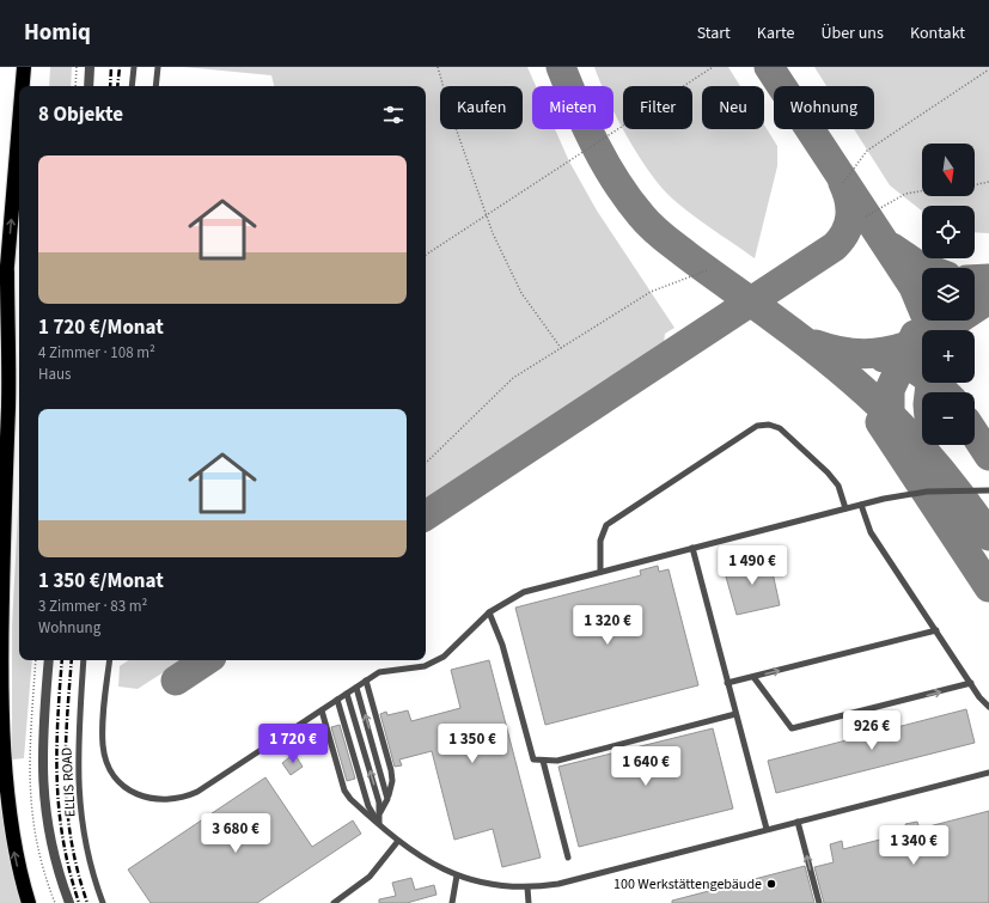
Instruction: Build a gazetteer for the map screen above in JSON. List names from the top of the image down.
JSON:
{
  "streets": {
    "lane": ["ELLIS ROAD"]
  },
  "places": ["100 Werkstättengebäude"],
  "north": "bottom",
  "page": {
    "header": "Homiq",
    "nav": [
      "Start",
      "Karte",
      "Über uns",
      "Kontakt"
    ],
    "chip": [
      "Kaufen",
      "Mieten",
      "Filter",
      "Neu",
      "Wohnung"
    ],
    "heading": "8 Objekte",
    "map_buttons": ["+", "−"],
    "list": [
      {
        "name": "1 720 €/Monat",
        "note": "4 Zimmer · 108 m² · Haus"
      },
      {
        "name": "1 350 €/Monat",
        "note": "3 Zimmer · 83 m² · Wohnung"
      }
    ],
    "price": [
      "1 490 €",
      "1 320 €",
      "926 €",
      "1 720 €",
      "1 350 €",
      "1 640 €",
      "3 680 €",
      "1 340 €"
    ]
  }
}
